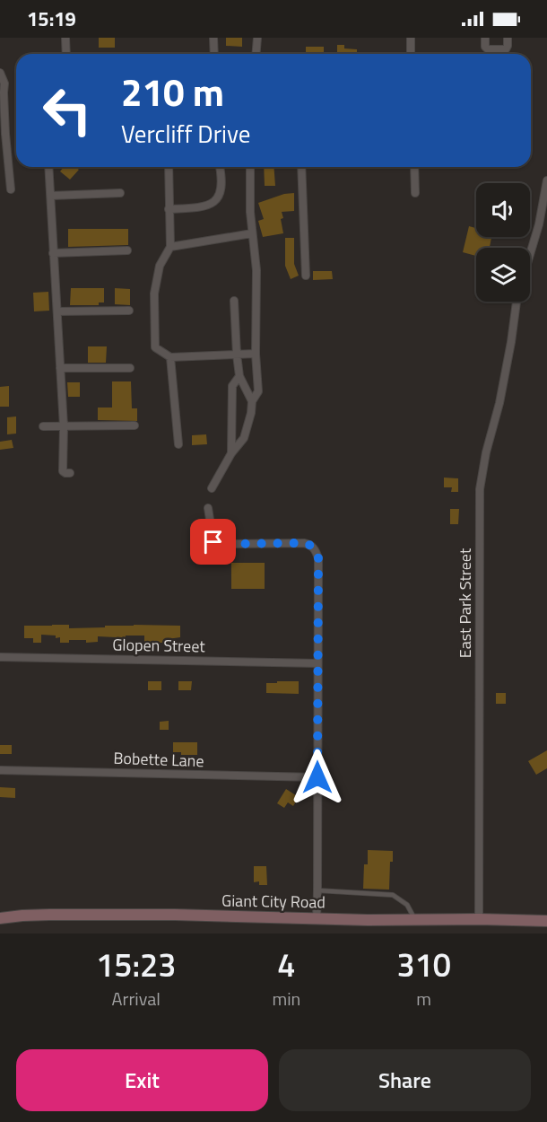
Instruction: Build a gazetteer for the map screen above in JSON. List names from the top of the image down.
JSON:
{
  "streets": {
    "street": [
      "East Park Street",
      "Glopen Street",
      "Bobette Lane",
      "Giant City Road"
    ]
  },
  "crossings": [
    ["East Park Street", "Giant City Road"]
  ],
  "page": {
    "status": "15:19",
    "turn": ["210 m", "Vercliff Drive"],
    "eta": [
      "15:23",
      "Arrival",
      "4",
      "min",
      "310",
      "m"
    ],
    "buttons": ["Exit", "Share"]
  }
}
